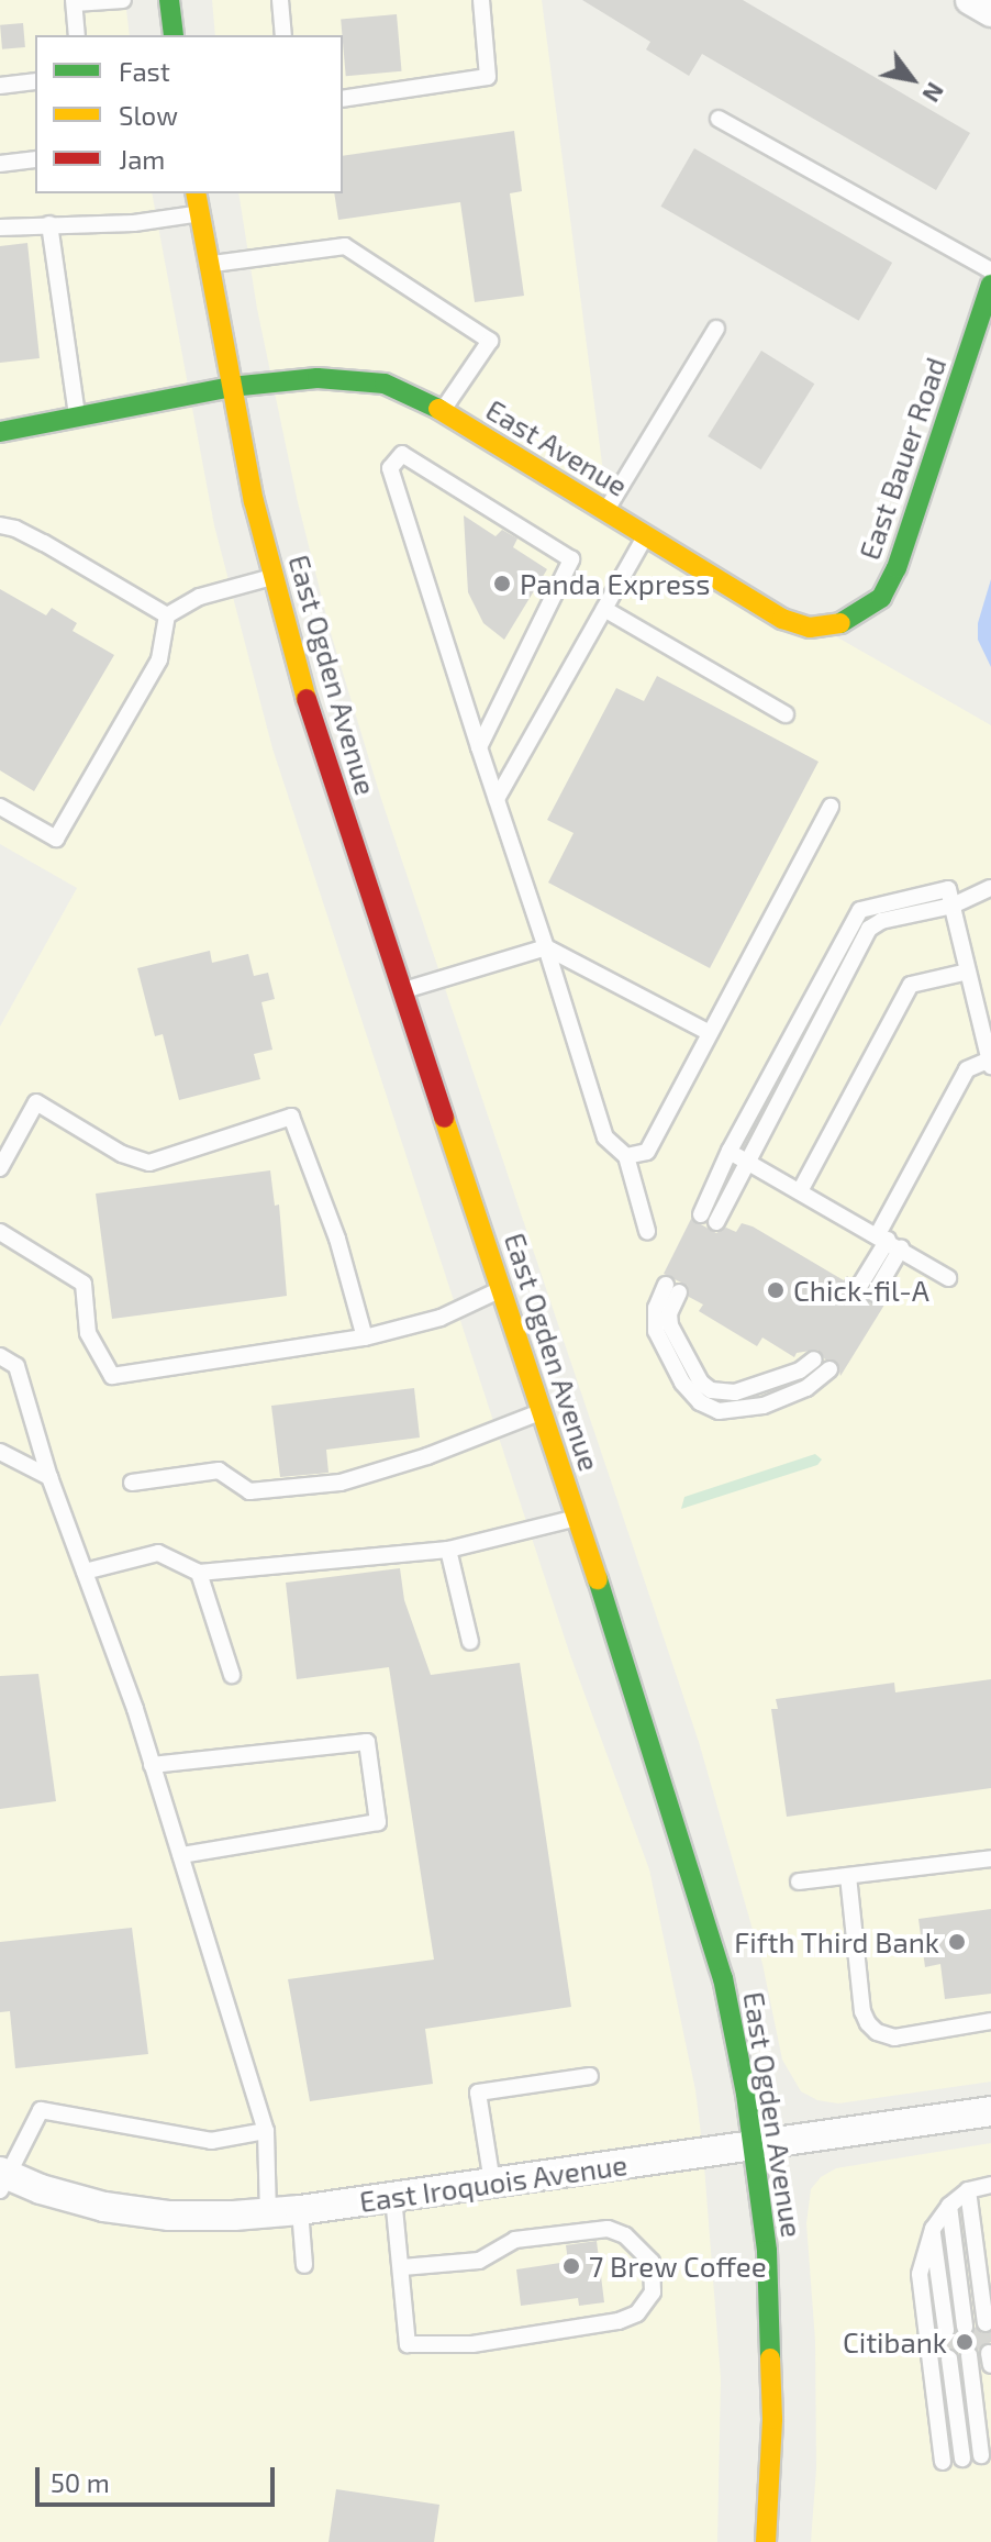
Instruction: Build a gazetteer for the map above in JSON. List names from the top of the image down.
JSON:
{
  "streets": {
    "main road": ["East Avenue", "East Bauer Road", "East Ogden Avenue"],
    "street": ["East Iroquois Avenue"]
  },
  "crossings": [
    ["East Avenue", "East Bauer Road"],
    ["East Avenue", "East Ogden Avenue"],
    ["East Ogden Avenue", "East Iroquois Avenue"]
  ],
  "places": [
    "Panda Express",
    "Chick-fil-A",
    "Fifth Third Bank",
    "7 Brew Coffee",
    "Citibank"
  ],
  "legend": ["Fast", "Slow", "Jam"],
  "scale_bar": "50 m",
  "north": "bottom right"
}
